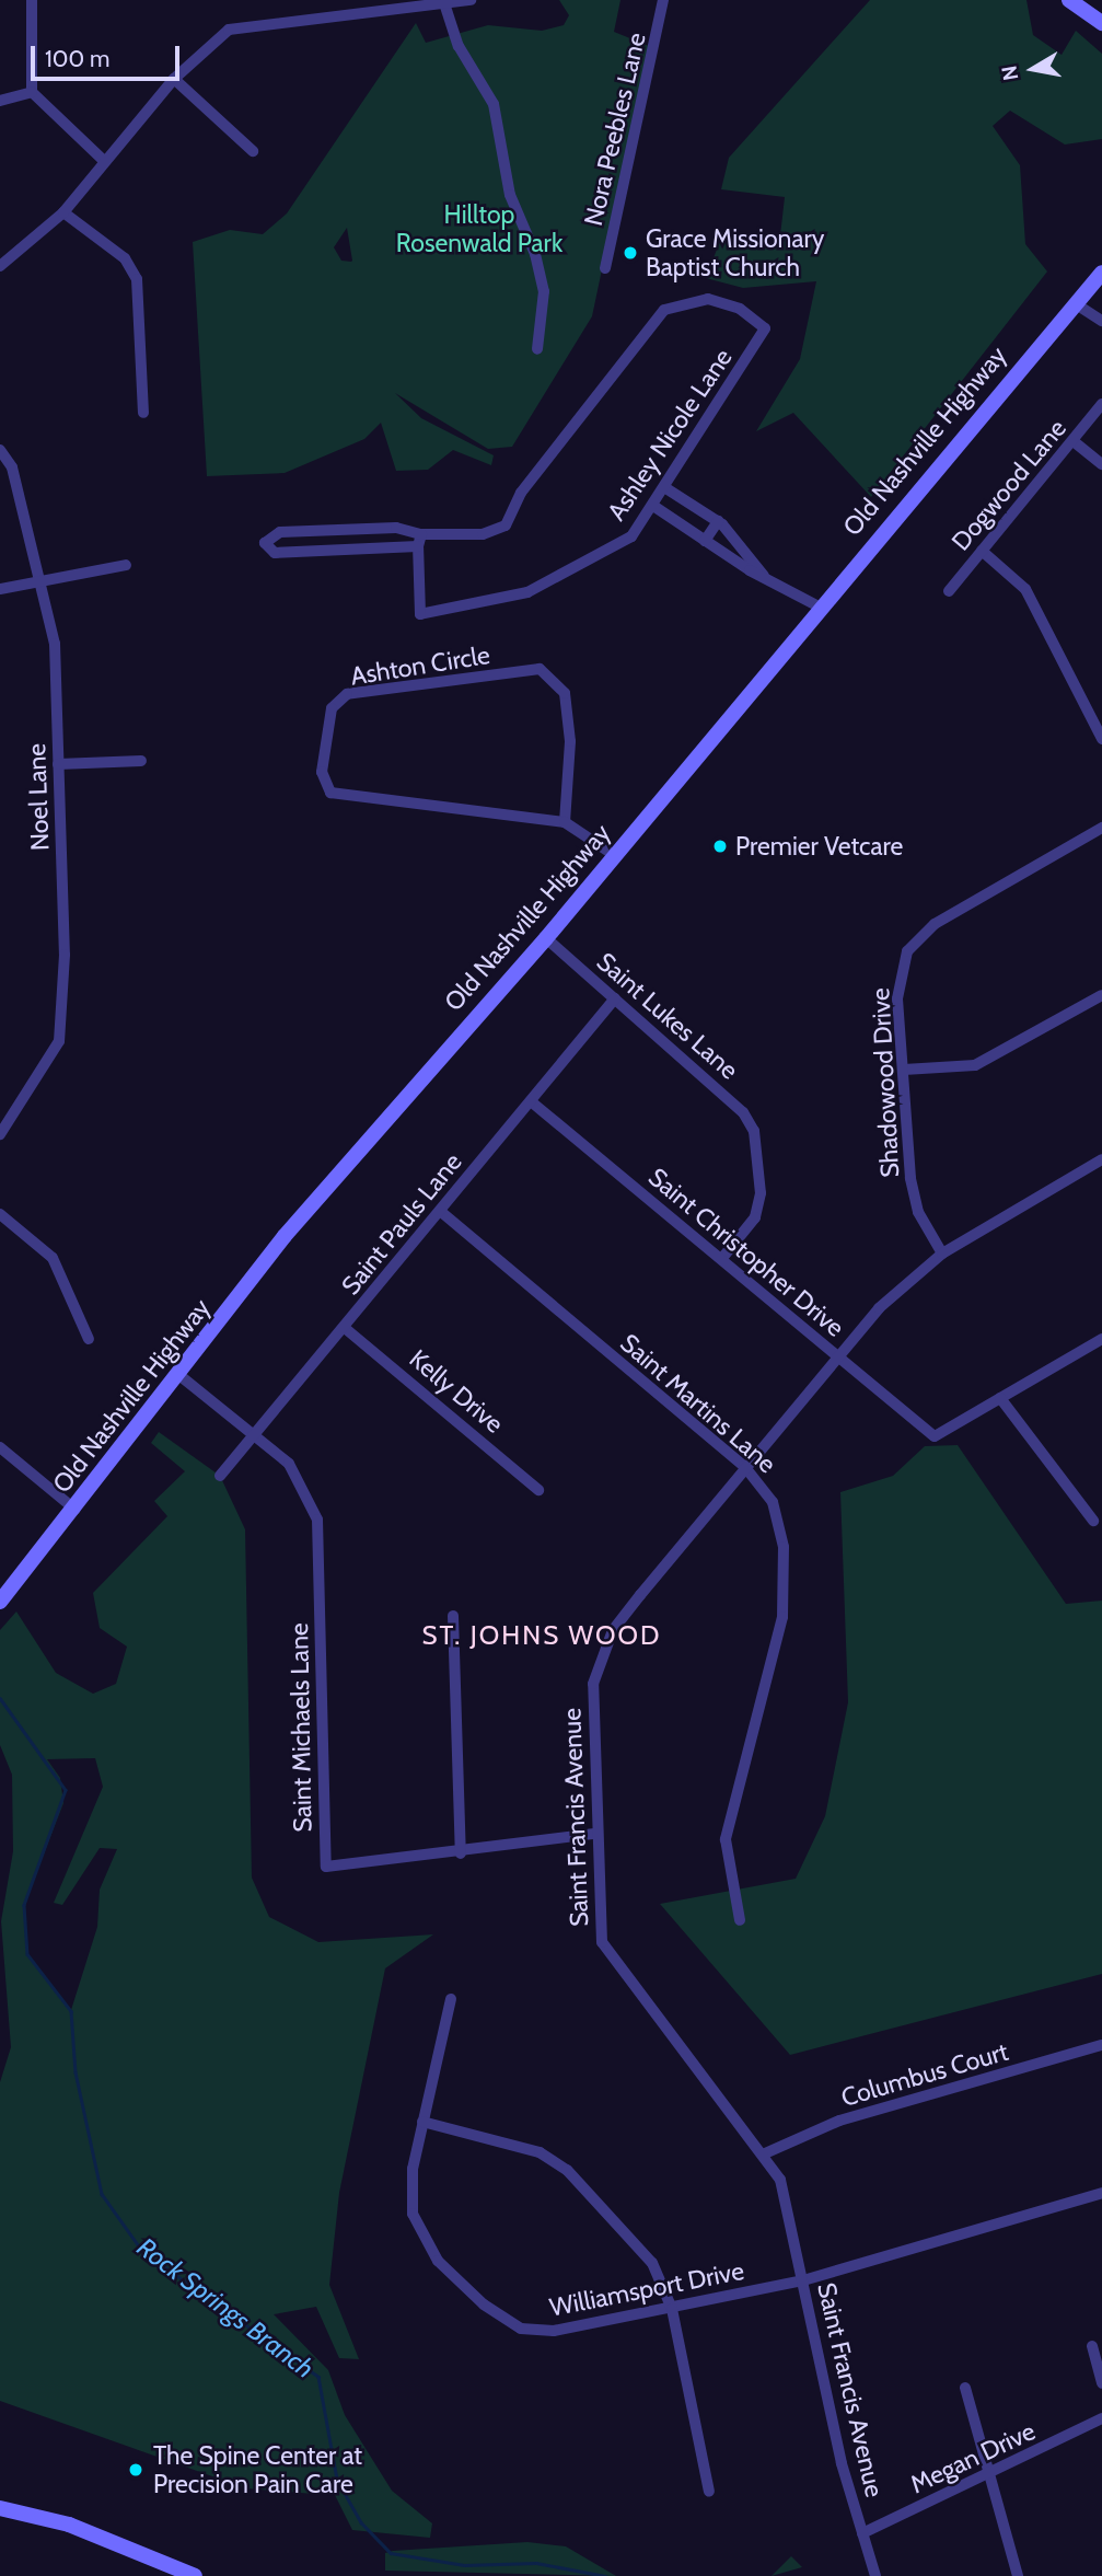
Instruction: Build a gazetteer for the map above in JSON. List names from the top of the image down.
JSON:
{
  "streets": {
    "main road": ["Old Nashville Highway"],
    "street": [
      "Nora Peebles Lane",
      "Ashley Nicole Lane",
      "Dogwood Lane",
      "Ashton Circle",
      "Noel Lane",
      "Saint Lukes Lane",
      "Shadowood Drive",
      "Saint Pauls Lane",
      "Saint Christopher Drive",
      "Kelly Drive",
      "Saint Martins Lane",
      "Saint Michaels Lane",
      "Saint Francis Avenue",
      "Columbus Court",
      "Williamsport Drive",
      "Megan Drive"
    ]
  },
  "crossings": [
    ["Old Nashville Highway", "Ashton Circle"],
    ["Old Nashville Highway", "Saint Lukes Lane"],
    ["Old Nashville Highway", "Saint Michaels Lane"],
    ["Saint Lukes Lane", "Saint Pauls Lane"],
    ["Saint Lukes Lane", "Saint Christopher Drive"],
    ["Shadowood Drive", "Saint Francis Avenue"],
    ["Saint Pauls Lane", "Saint Christopher Drive"],
    ["Saint Pauls Lane", "Kelly Drive"],
    ["Saint Pauls Lane", "Saint Martins Lane"],
    ["Saint Pauls Lane", "Saint Michaels Lane"],
    ["Saint Christopher Drive", "Saint Francis Avenue"],
    ["Saint Martins Lane", "Saint Francis Avenue"],
    ["Saint Michaels Lane", "Saint Francis Avenue"],
    ["Saint Francis Avenue", "Columbus Court"],
    ["Saint Francis Avenue", "Williamsport Drive"],
    ["Saint Francis Avenue", "Megan Drive"]
  ],
  "districts": ["ST. JOHNS WOOD"],
  "water": ["Rock Springs Branch"],
  "parks": ["Hilltop Rosenwald Park"],
  "places": ["Grace Missionary Baptist Church", "Premier Vetcare", "The Spine Center at Precision Pain Care"],
  "scale_bar": "100 m",
  "north": "left"
}
